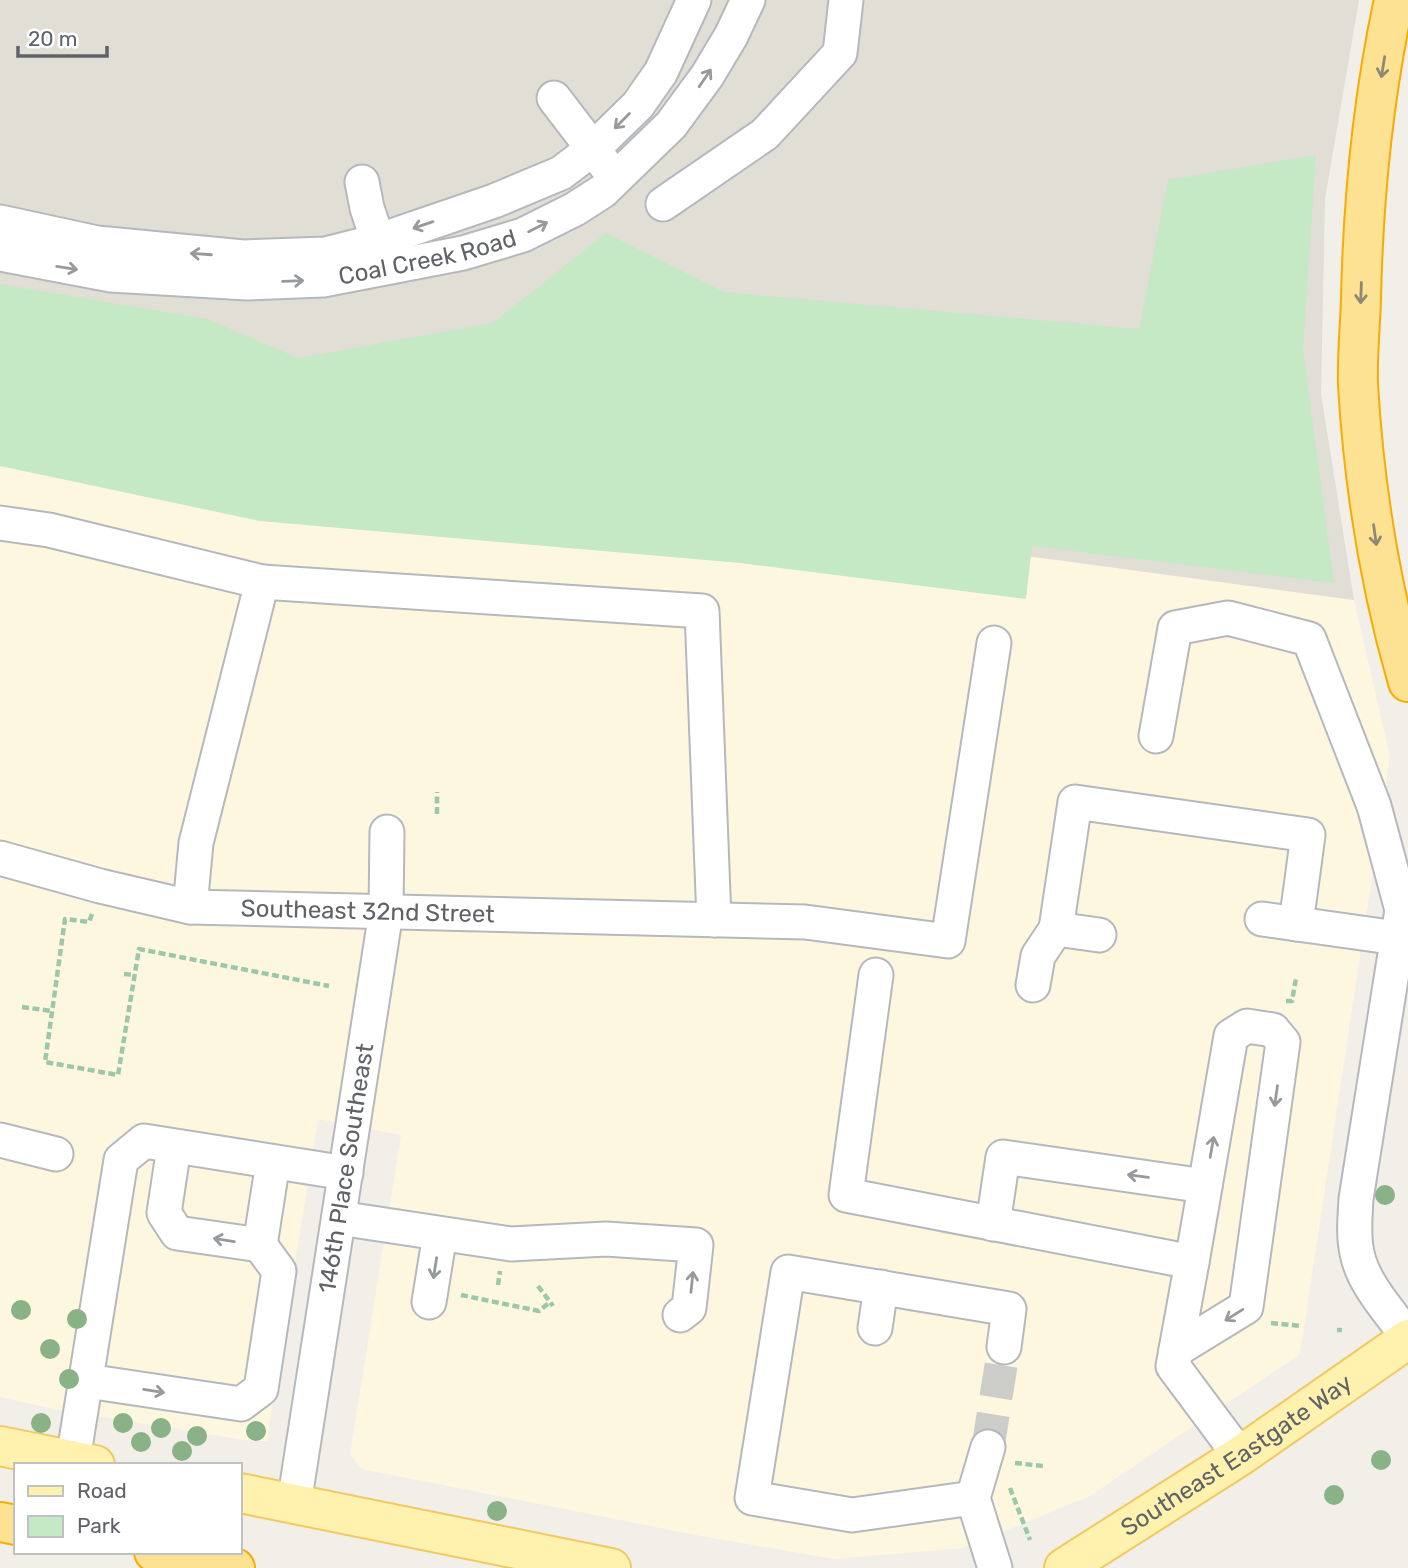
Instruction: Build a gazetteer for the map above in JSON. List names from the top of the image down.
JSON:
{
  "streets": {
    "main road": ["Southeast Eastgate Way"],
    "street": ["Coal Creek Road", "Southeast 32nd Street", "146th Place Southeast"]
  },
  "crossings": [
    ["Southeast 32nd Street", "146th Place Southeast"]
  ],
  "legend": ["Road", "Park"],
  "scale_bar": "20 m"
}
